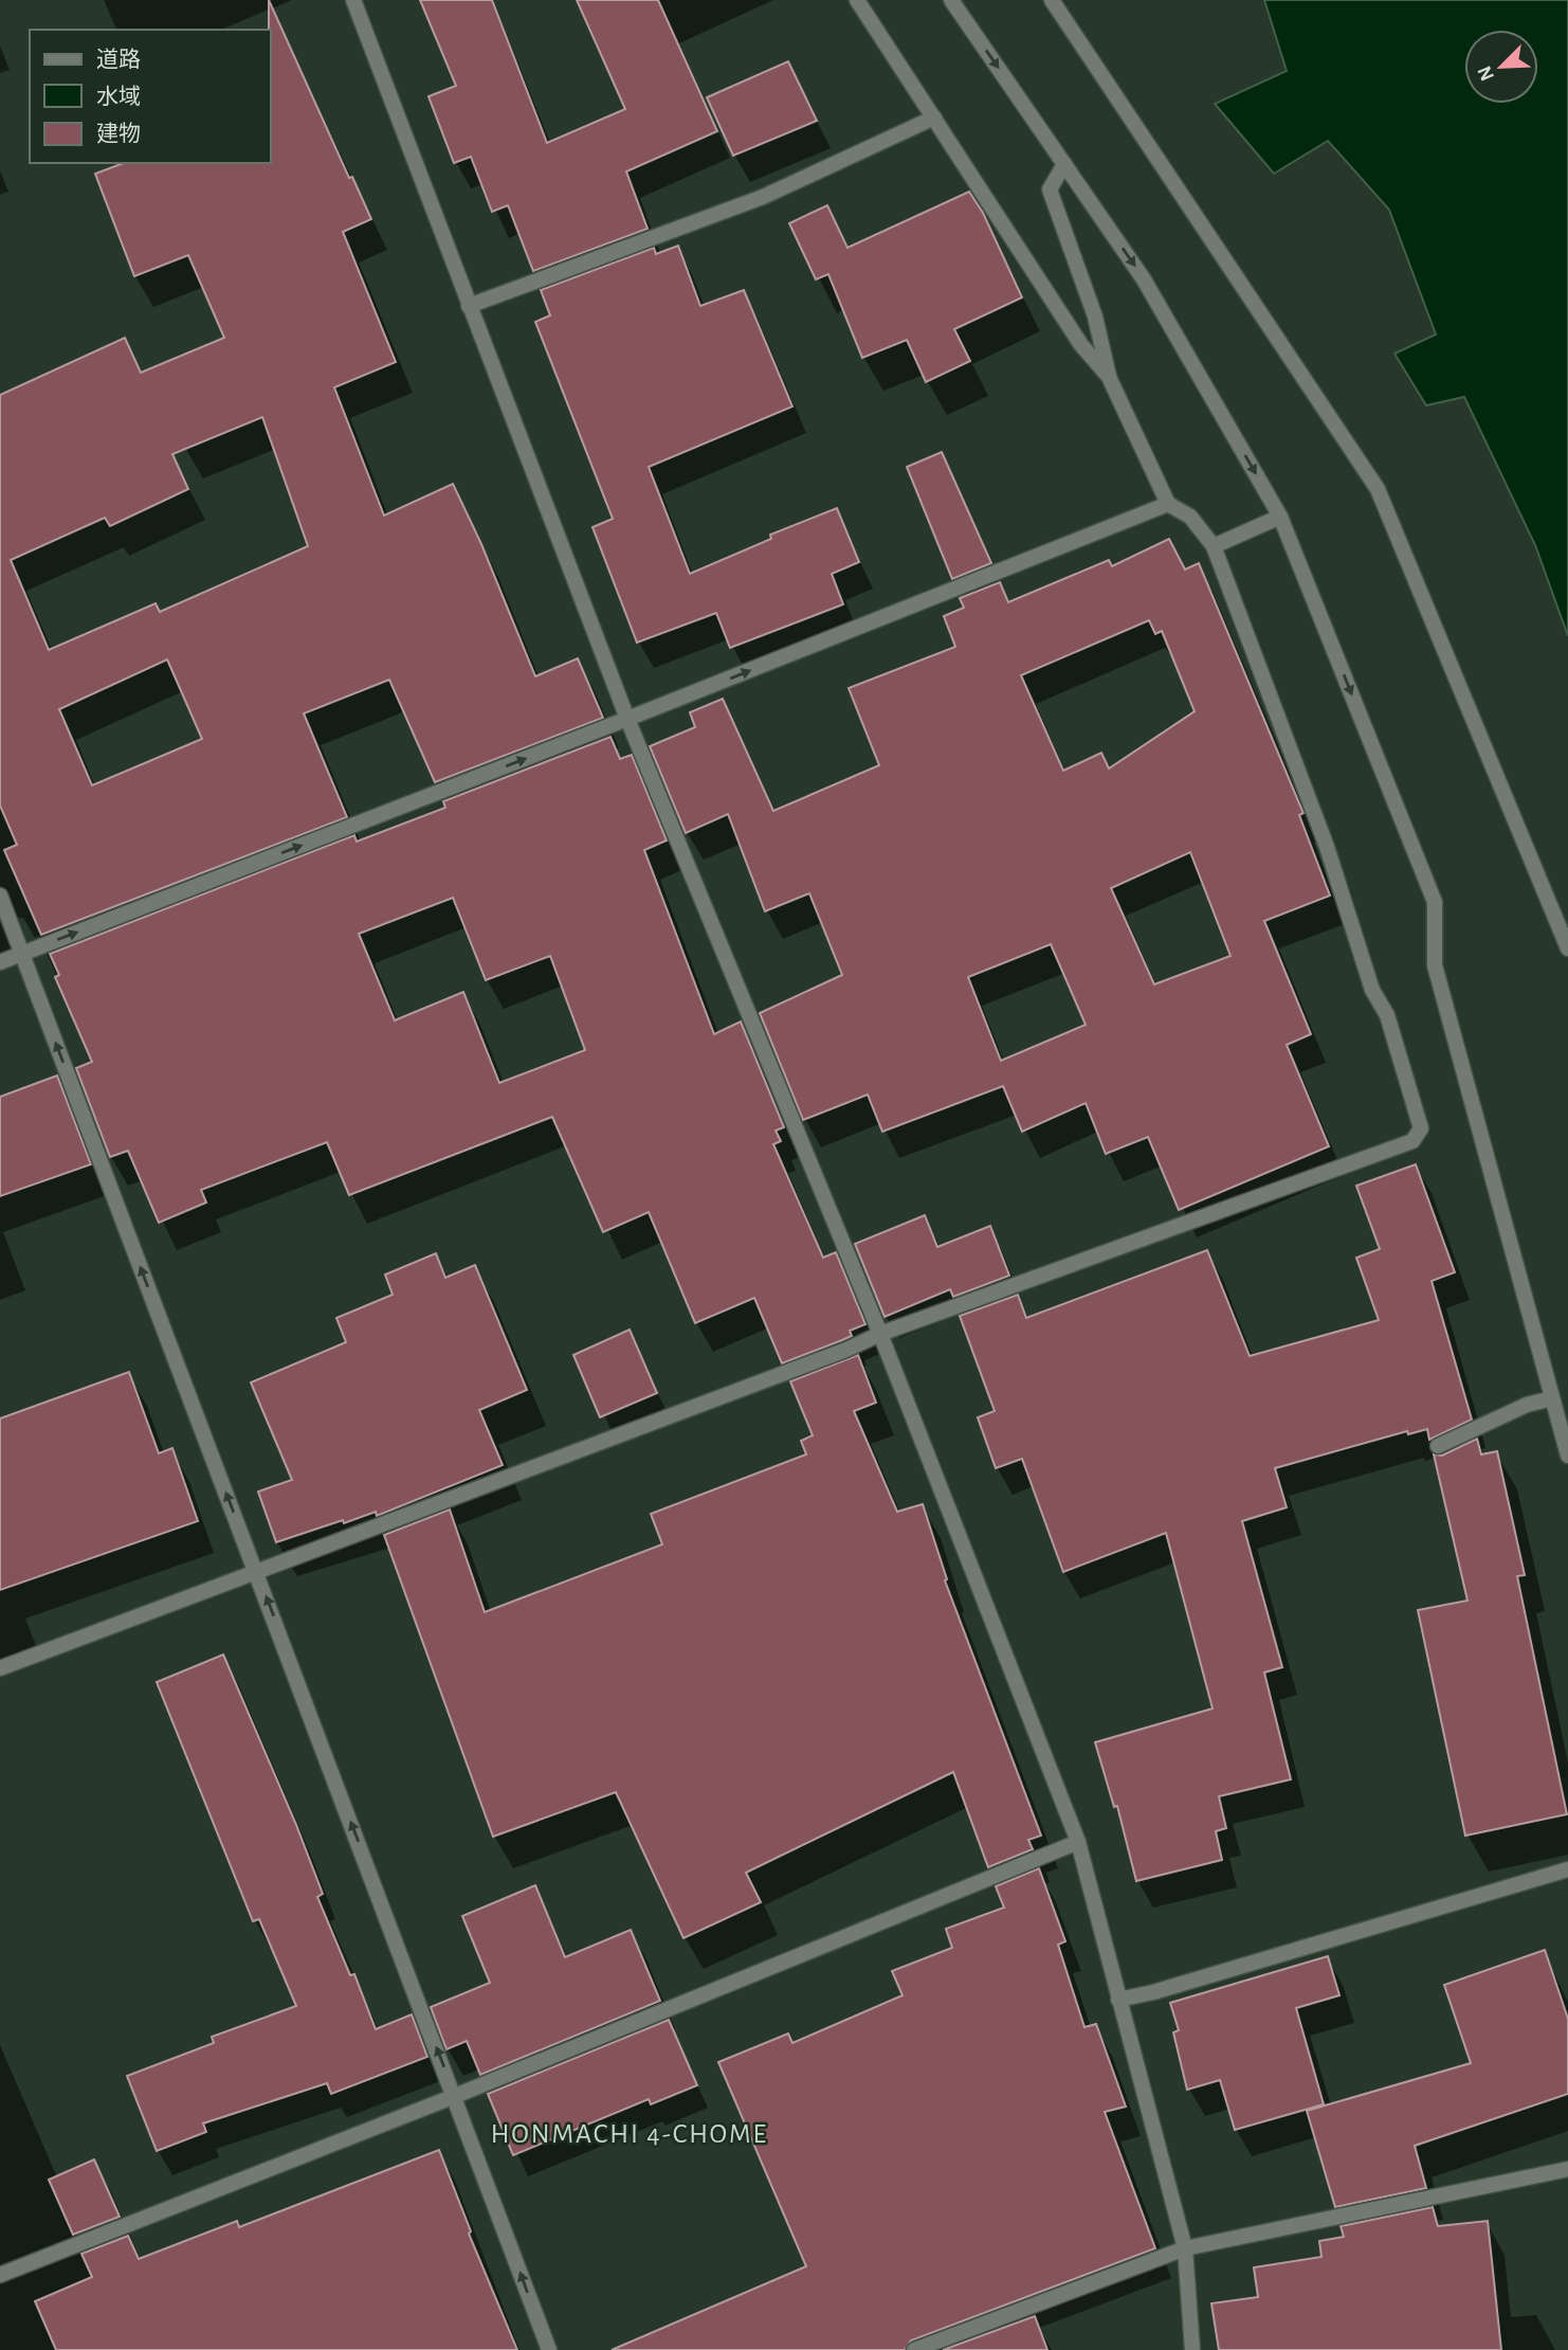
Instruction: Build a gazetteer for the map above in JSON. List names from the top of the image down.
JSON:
{
  "districts": ["HONMACHI 4-CHOME"],
  "legend": ["道路", "水域", "建物"],
  "north": "bottom left"
}
